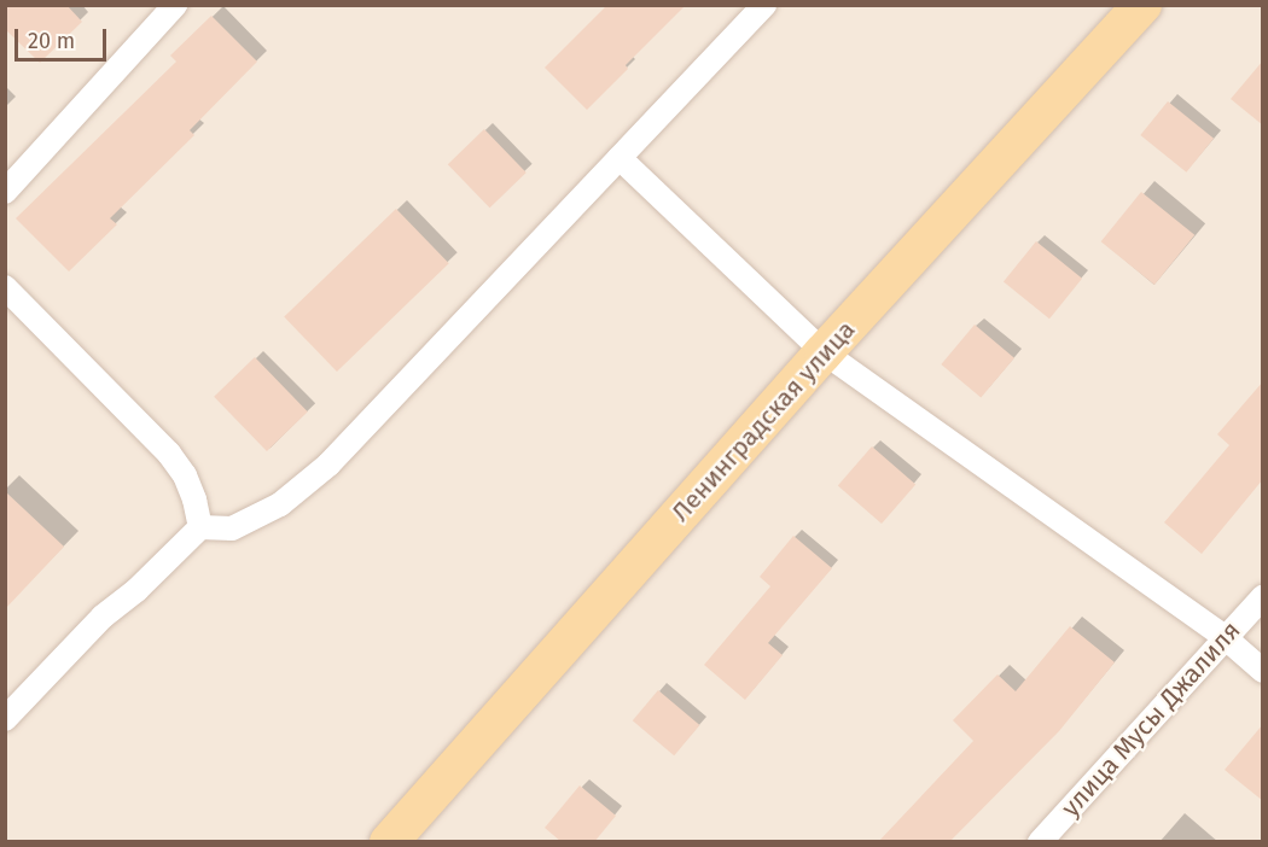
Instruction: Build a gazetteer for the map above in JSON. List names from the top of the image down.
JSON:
{
  "streets": {
    "main road": ["Ленинградская улица"],
    "street": ["улица Мусы Джалиля"]
  },
  "scale_bar": "20 m"
}
